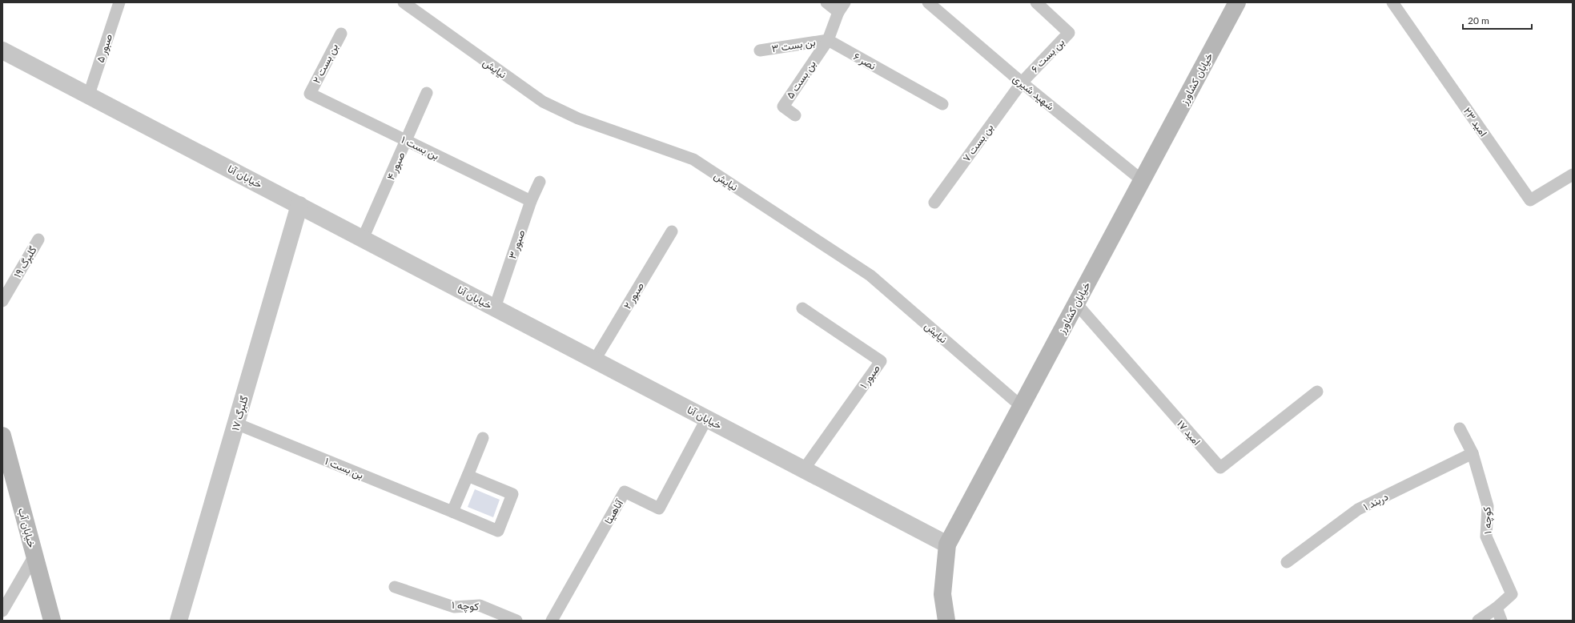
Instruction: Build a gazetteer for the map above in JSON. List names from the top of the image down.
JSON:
{
  "streets": {
    "main road": ["خیابان کشاورز", "خیابان آب"],
    "street": ["خیابان آنا", "گلبرگ ۱۷"],
    "lane": [
      "بن بست ۳",
      "صبور ۵",
      "بن بست ۶",
      "نصر ۶",
      "بن بست ۲",
      "نیایش",
      "بن بست ۵",
      "شهید شیری",
      "امید ۲۳",
      "بن بست ۷",
      "بن بست ۱",
      "صبور ۴",
      "صبور ۳",
      "گلبرگ ۱۹",
      "صبور ۲",
      "صبور ۱",
      "امید ۱۷",
      "دربند ۱",
      "آناهیتا",
      "کوچه ۱"
    ]
  },
  "crossings": [
    ["بن بست ۳", "نصر ۶"],
    ["بن بست ۳", "بن بست ۵"],
    ["صبور ۵", "خیابان آنا"],
    ["بن بست ۶", "شهید شیری"],
    ["بن بست ۶", "بن بست ۷"],
    ["نصر ۶", "بن بست ۵"],
    ["بن بست ۲", "بن بست ۱"],
    ["نیایش", "خیابان کشاورز"],
    ["خیابان کشاورز", "شهید شیری"],
    ["خیابان کشاورز", "خیابان آنا"],
    ["خیابان کشاورز", "امید ۱۷"],
    ["شهید شیری", "بن بست ۷"],
    ["بن بست ۱", "صبور ۴"],
    ["بن بست ۱", "صبور ۳"],
    ["بن بست ۱", "گلبرگ ۱۷"],
    ["صبور ۴", "خیابان آنا"],
    ["خیابان آنا", "صبور ۳"],
    ["خیابان آنا", "صبور ۲"],
    ["خیابان آنا", "صبور ۱"],
    ["خیابان آنا", "گلبرگ ۱۷"],
    ["خیابان آنا", "آناهیتا"],
    ["دربند ۱", "کوچه ۱"]
  ],
  "scale_bar": "20 m"
}
